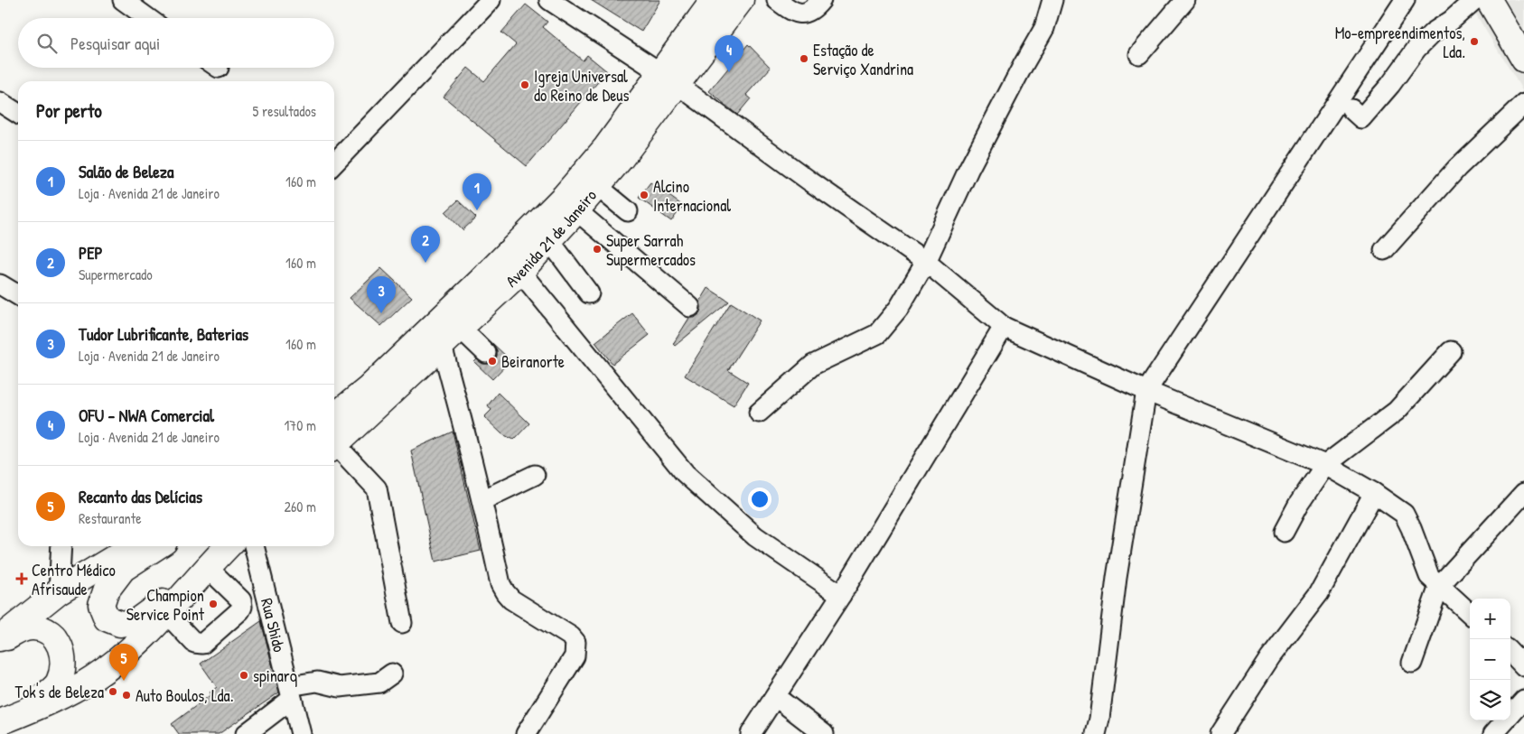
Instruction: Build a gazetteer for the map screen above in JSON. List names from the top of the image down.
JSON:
{
  "streets": {
    "main road": ["Avenida 21 de Janeiro"],
    "street": ["Rua Shido"]
  },
  "places": {
    "other": [
      "Mo-empreendimentos, Lda.",
      "Estação de Serviço Xandrina",
      "Igreja Universal do Reino de Deus",
      "Alcino Internacional",
      "Super Sarrah Supermercados",
      "Beiranorte",
      "Champion Service Point",
      "spinarq",
      "Tok's de Beleza",
      "Auto Boulos, Lda."
    ],
    "health": ["Centro Médico Afrisaude"]
  },
  "page": {
    "search": "Pesquisar aqui",
    "pins": [
      "4",
      "1",
      "2",
      "3",
      "5"
    ],
    "heading": ["Por perto", "5 resultados"],
    "list": [
      {
        "mark": "1",
        "name": "Salão de Beleza",
        "note": "Loja · Avenida 21 de Janeiro",
        "value": "160 m"
      },
      {
        "mark": "2",
        "name": "PEP",
        "note": "Supermercado",
        "value": "160 m"
      },
      {
        "mark": "3",
        "name": "Tudor Lubrificante, Baterias",
        "note": "Loja · Avenida 21 de Janeiro",
        "value": "160 m"
      },
      {
        "mark": "4",
        "name": "OFU - NWA Comercial",
        "note": "Loja · Avenida 21 de Janeiro",
        "value": "170 m"
      },
      {
        "mark": "5",
        "name": "Recanto das Delícias",
        "note": "Restaurante",
        "value": "260 m"
      }
    ],
    "map_buttons": ["+", "−"]
  }
}
